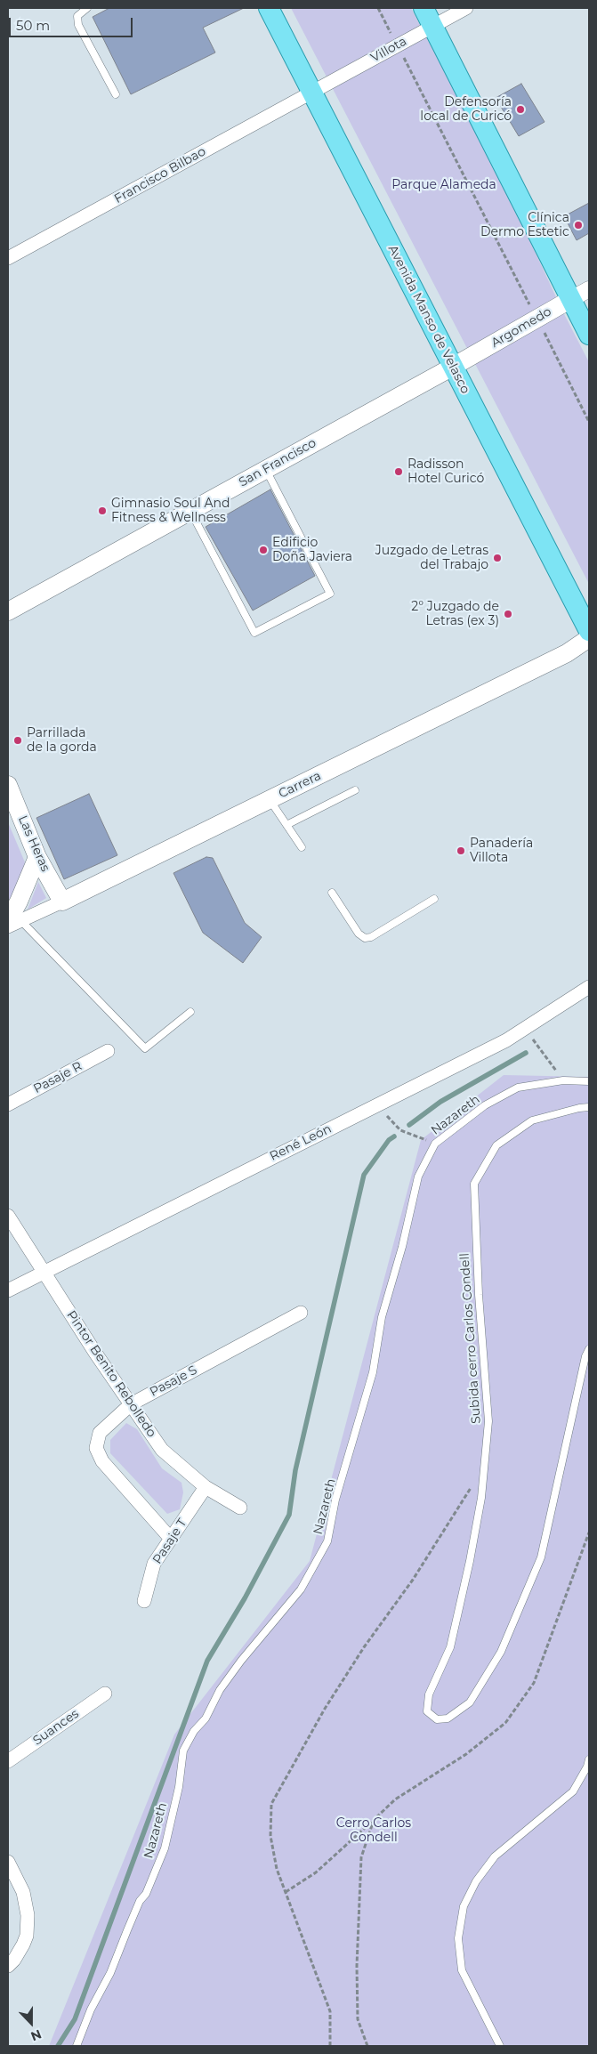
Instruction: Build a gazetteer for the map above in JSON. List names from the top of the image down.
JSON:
{
  "streets": {
    "main road": [
      "Avenida Manso de Velasco",
      "Argomedo",
      "San Francisco",
      "Carrera",
      "Las Heras"
    ],
    "street": [
      "Villota",
      "Francisco Bilbao",
      "Pasaje R",
      "René León",
      "Pintor Benito Rebolledo",
      "Pasaje S",
      "Pasaje T",
      "Suances"
    ],
    "lane": ["Nazareth", "Subida cerro Carlos Condell"]
  },
  "crossings": [
    ["Villota", "Francisco Bilbao"],
    ["Villota", "Avenida Manso de Velasco"],
    ["Francisco Bilbao", "Avenida Manso de Velasco"],
    ["Avenida Manso de Velasco", "Argomedo"],
    ["Avenida Manso de Velasco", "San Francisco"],
    ["Argomedo", "San Francisco"],
    ["Carrera", "Las Heras"],
    ["René León", "Pintor Benito Rebolledo"],
    ["Pintor Benito Rebolledo", "Pasaje S"],
    ["Pintor Benito Rebolledo", "Pasaje T"],
    ["Pasaje S", "Pasaje T"]
  ],
  "parks": ["Parque Alameda", "Cerro Carlos Condell"],
  "places": [
    "Defensoría local de Curicó",
    "Clínica Dermo Estetic",
    "Radisson Hotel Curicó",
    "Gimnasio Soul And Fitness & Wellness",
    "Edificio Doña Javiera",
    "Juzgado de Letras del Trabajo",
    "2° Juzgado de Letras (ex 3)",
    "Parrillada de la gorda",
    "Panadería Villota"
  ],
  "scale_bar": "50 m",
  "north": "bottom"
}
